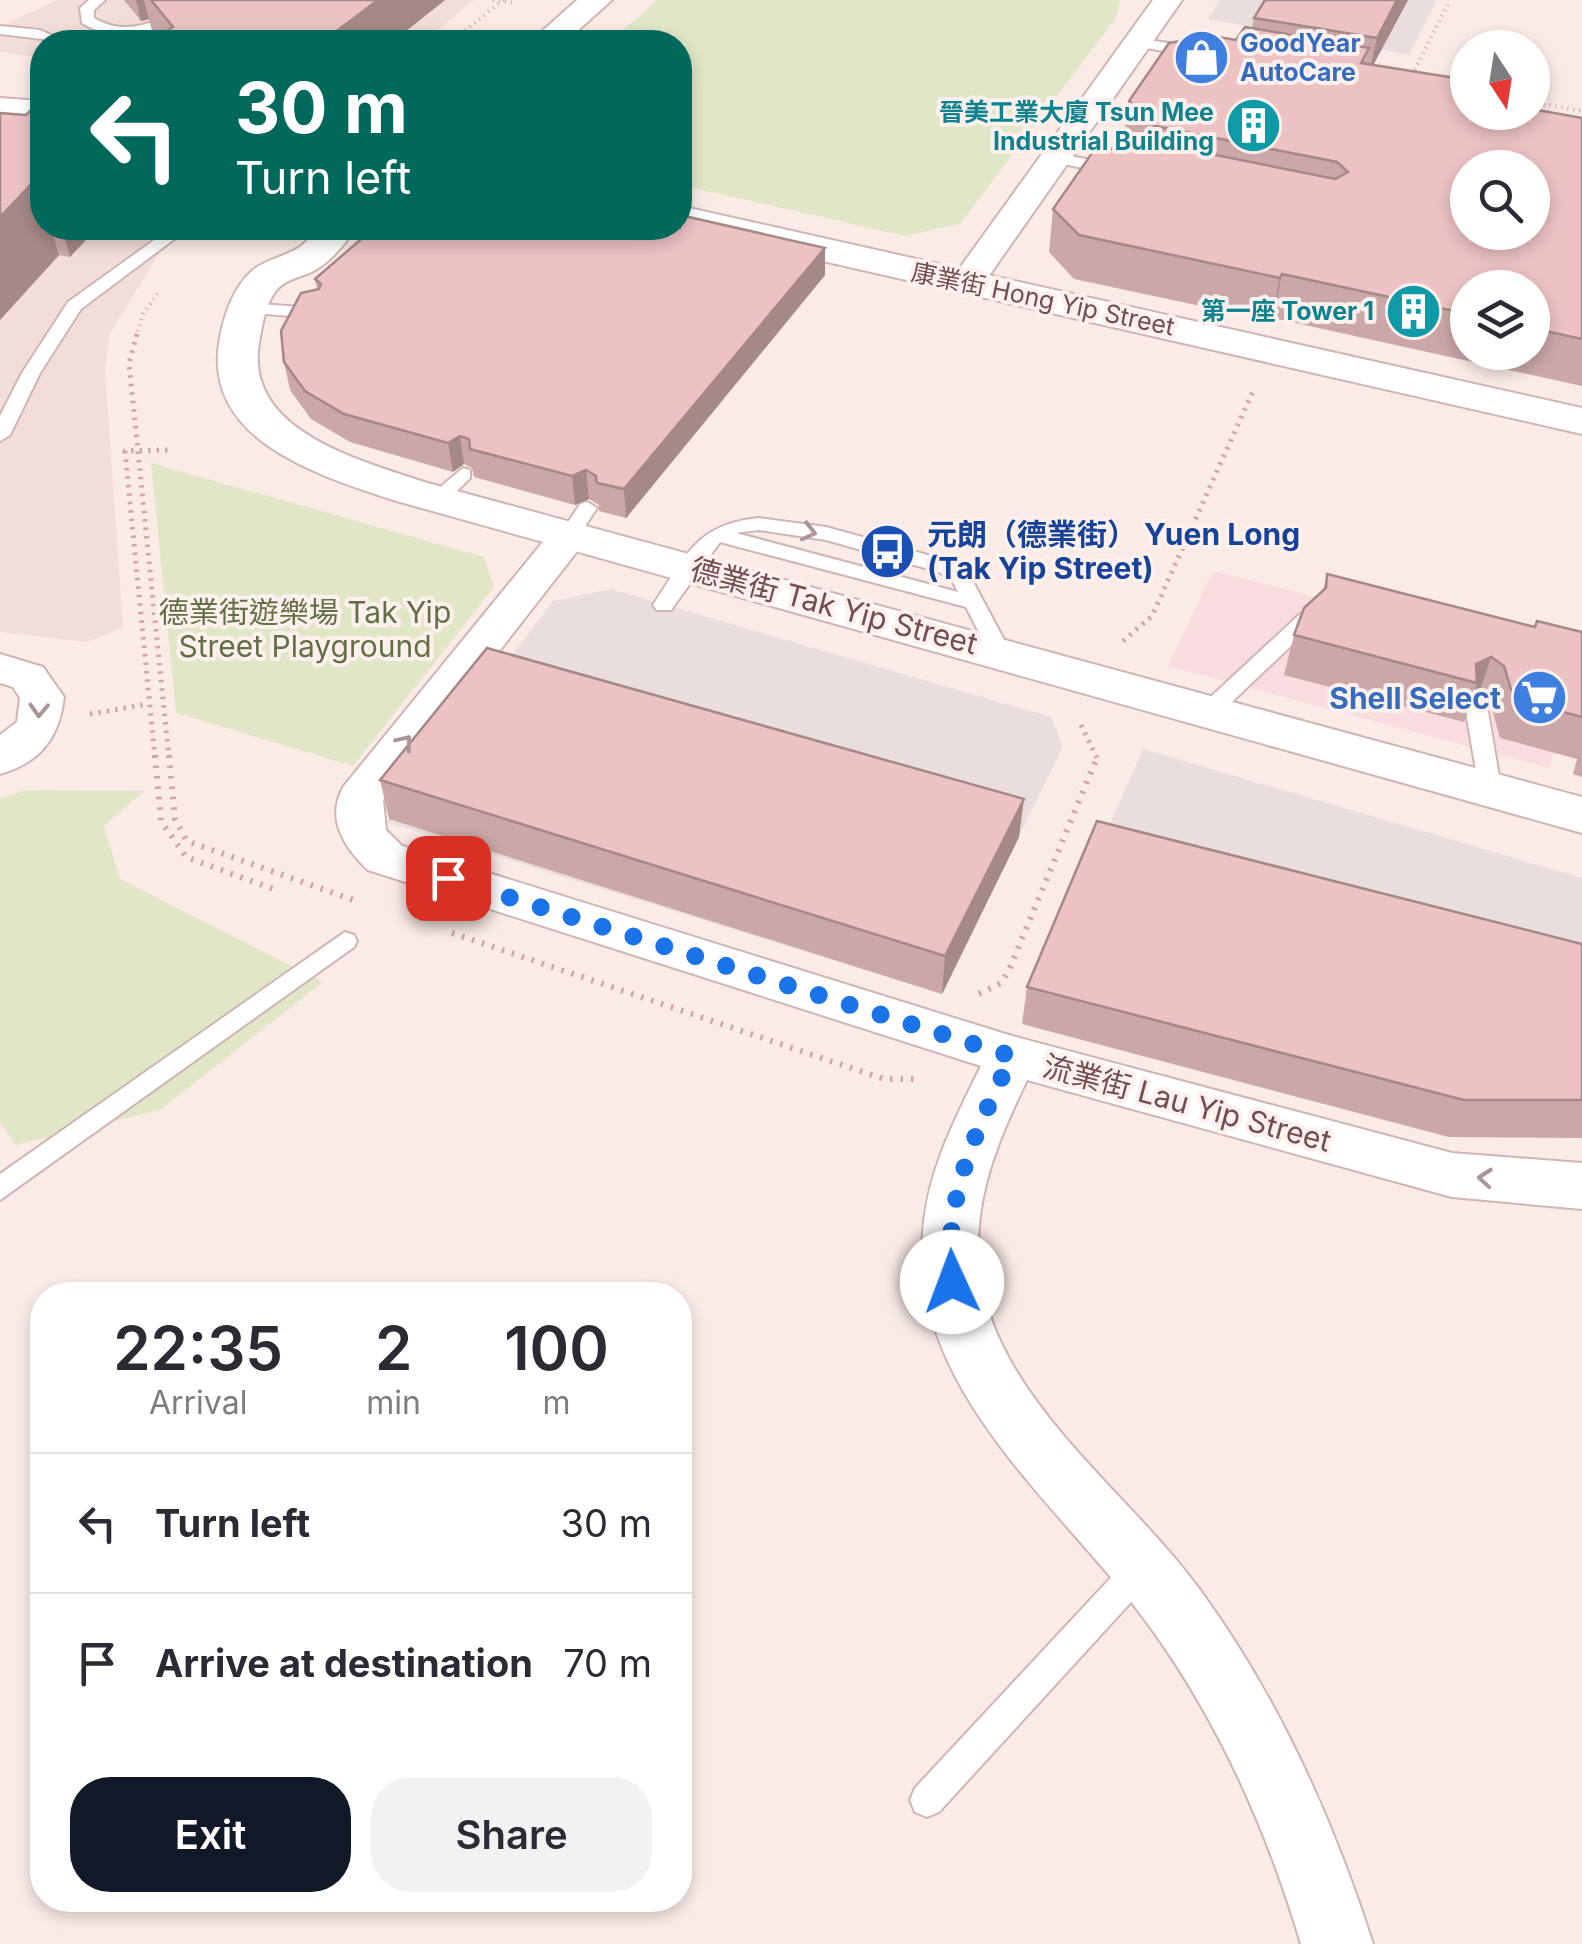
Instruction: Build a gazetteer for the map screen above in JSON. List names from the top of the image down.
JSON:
{
  "streets": {
    "street": ["康業街 Hong Yip Street", "德業街 Tak Yip Street", "流業街 Lau Yip Street"]
  },
  "crossings": [
    ["德業街 Tak Yip Street", "流業街 Lau Yip Street"]
  ],
  "parks": ["德業街遊樂場 Tak Yip Street Playground"],
  "places": {
    "shop": ["GoodYear AutoCare"],
    "building": ["晉美工業大廈 Tsun Mee Industrial Building", "第一座 Tower 1"],
    "bus stop": ["元朗（德業街） Yuen Long (Tak Yip Street)"],
    "supermarket": ["Shell Select"]
  },
  "north": "bottom",
  "page": {
    "turn": ["30 m", "Turn left"],
    "eta": [
      "22:35",
      "Arrival",
      "2",
      "min",
      "100",
      "m"
    ],
    "list": [
      {
        "name": "Turn left",
        "value": "30 m"
      },
      {
        "name": "Arrive at destination",
        "value": "70 m"
      }
    ],
    "buttons": ["Exit", "Share"]
  }
}
